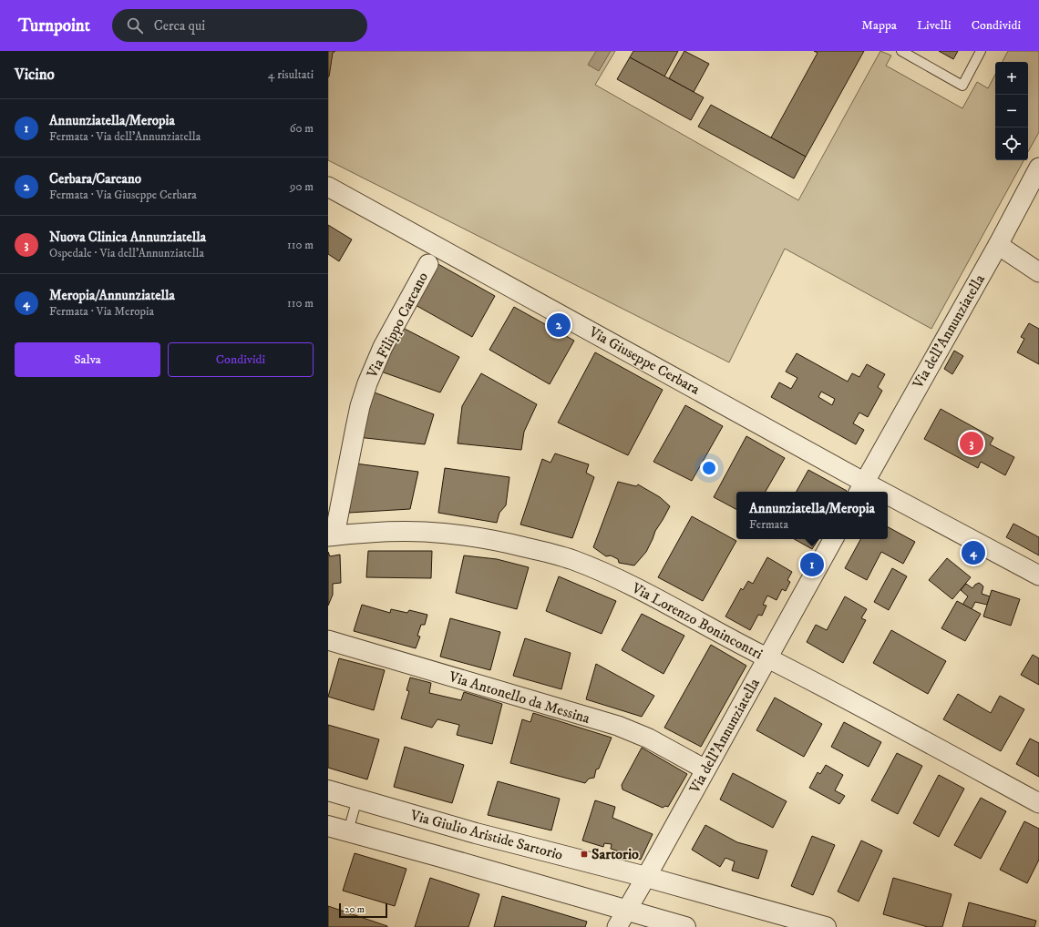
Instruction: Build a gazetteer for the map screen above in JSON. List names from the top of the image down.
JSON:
{
  "streets": {
    "street": [
      "Via Filippo Carcano",
      "Via dell'Annunziatella",
      "Via Giuseppe Cerbara",
      "Via Lorenzo Bonincontri",
      "Via Antonello da Messina",
      "Via Giulio Aristide Sartorio"
    ]
  },
  "crossings": [
    ["Via Filippo Carcano", "Via Lorenzo Bonincontri"],
    ["Via dell'Annunziatella", "Via Giuseppe Cerbara"],
    ["Via dell'Annunziatella", "Via Lorenzo Bonincontri"],
    ["Via dell'Annunziatella", "Via Antonello da Messina"],
    ["Via dell'Annunziatella", "Via Giulio Aristide Sartorio"]
  ],
  "places": {
    "transit": ["Sartorio"]
  },
  "scale_bar": "20 m",
  "page": {
    "header": "Turnpoint",
    "search": "Cerca qui",
    "nav": ["Mappa", "Livelli", "Condividi"],
    "heading": ["Vicino", "4 risultati"],
    "map_buttons": ["+", "−"],
    "list": [
      {
        "mark": "1",
        "name": "Annunziatella/Meropia",
        "note": "Fermata · Via dell'Annunziatella",
        "value": "60 m"
      },
      {
        "mark": "2",
        "name": "Cerbara/Carcano",
        "note": "Fermata · Via Giuseppe Cerbara",
        "value": "90 m"
      },
      {
        "mark": "3",
        "name": "Nuova Clinica Annunziatella",
        "note": "Ospedale · Via dell'Annunziatella",
        "value": "110 m"
      },
      {
        "mark": "4",
        "name": "Meropia/Annunziatella",
        "note": "Fermata · Via Meropia",
        "value": "110 m"
      }
    ],
    "pins": [
      "2",
      "3",
      "4",
      "1"
    ],
    "buttons": ["Salva", "Condividi"],
    "popup": ["Annunziatella/Meropia", "Fermata"],
    "scale": "20 m"
  }
}
